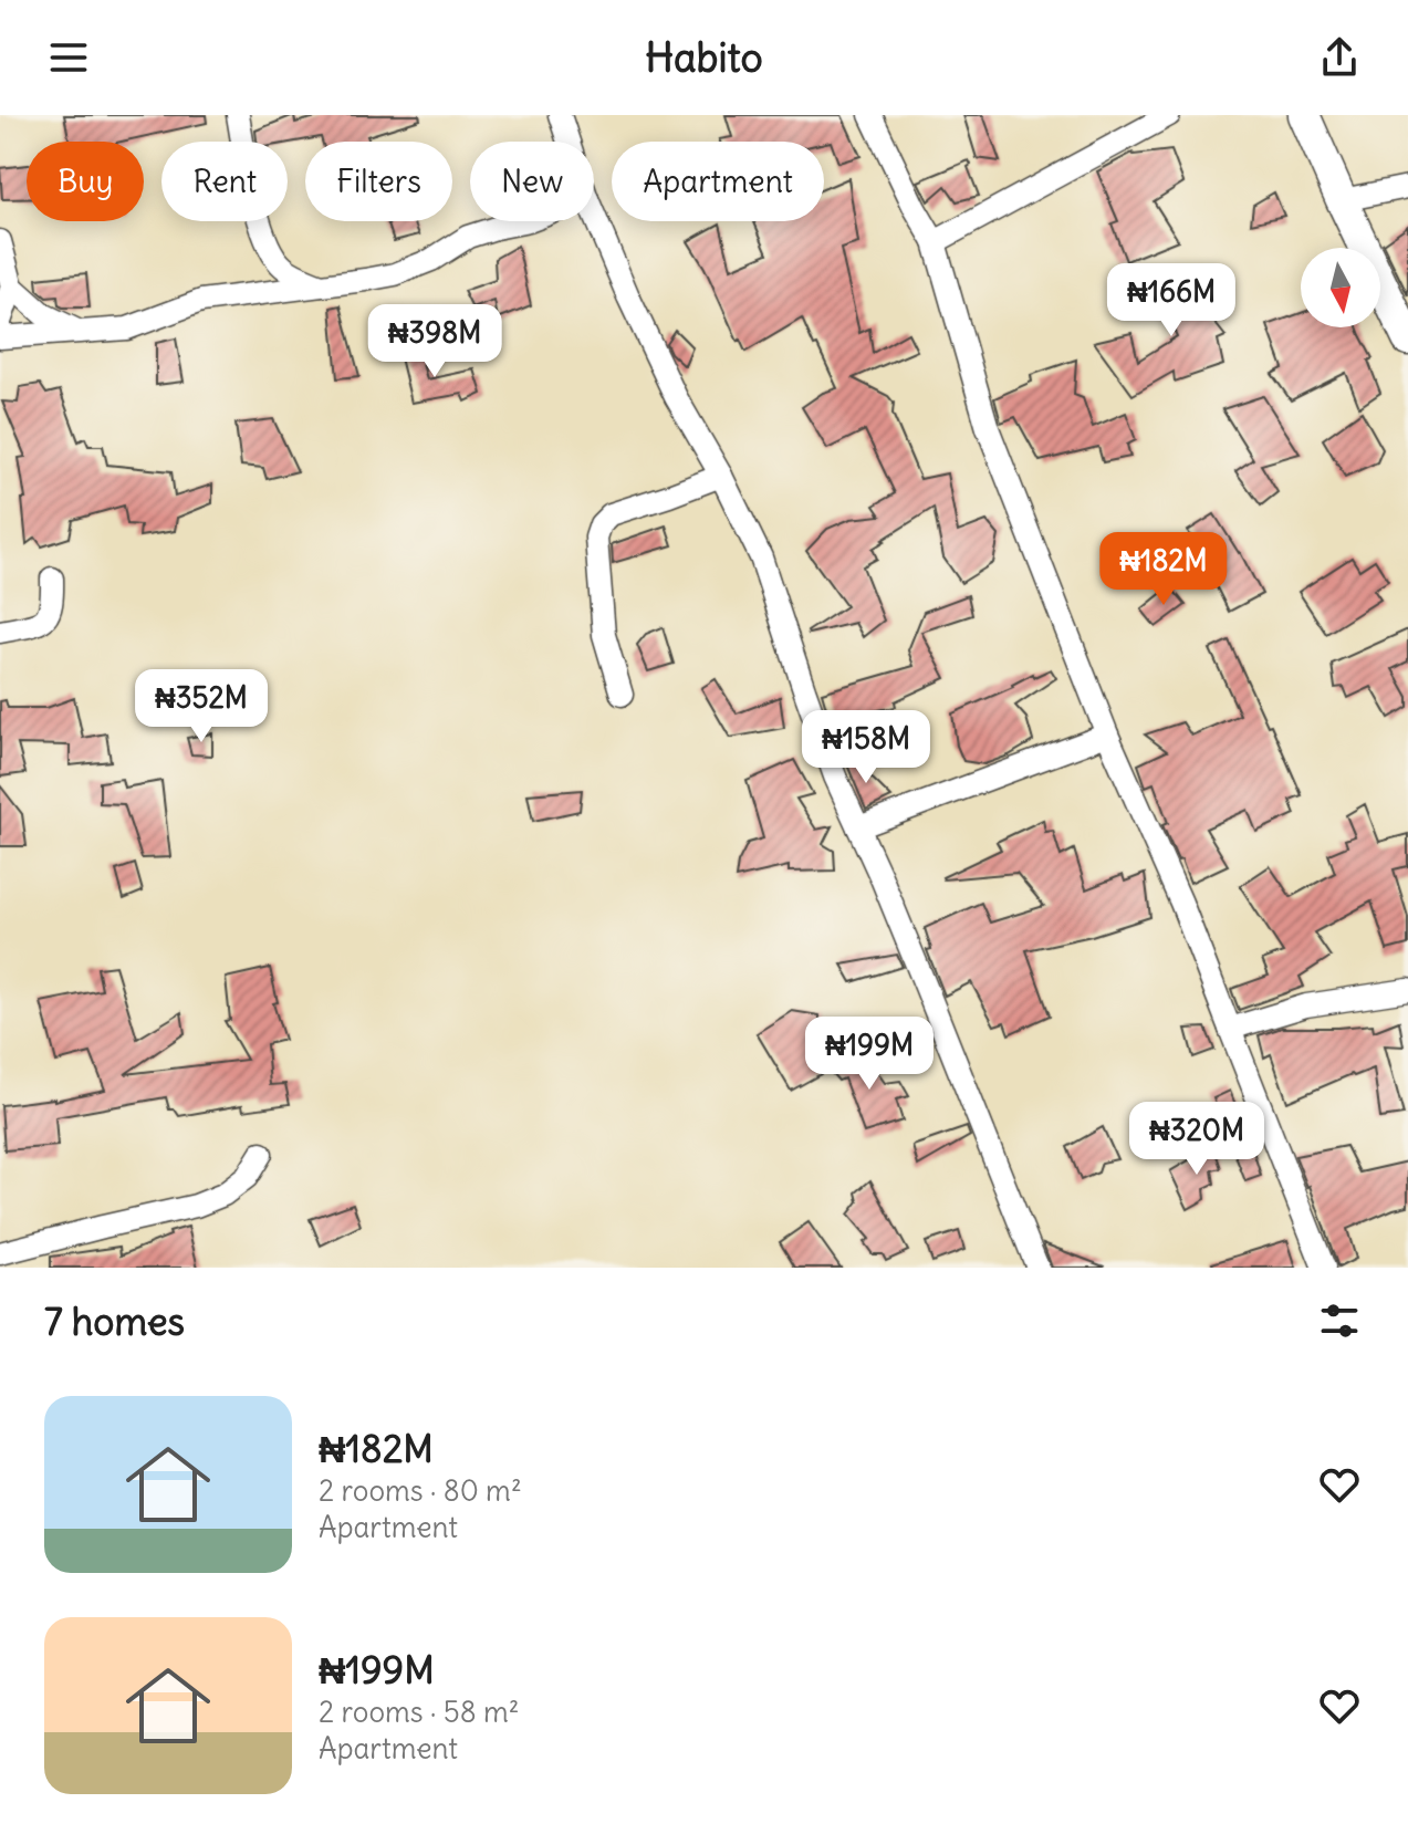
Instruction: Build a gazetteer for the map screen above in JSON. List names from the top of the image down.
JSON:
{
  "north": "bottom",
  "page": {
    "header": "Habito",
    "chip": [
      "Buy",
      "Rent",
      "Filters",
      "New",
      "Apartment"
    ],
    "price": [
      "₦166M",
      "₦398M",
      "₦182M",
      "₦352M",
      "₦158M",
      "₦199M",
      "₦320M"
    ],
    "heading": "7 homes",
    "list": [
      {
        "name": "₦182M",
        "note": "2 rooms · 80 m² · Apartment"
      },
      {
        "name": "₦199M",
        "note": "2 rooms · 58 m² · Apartment"
      }
    ]
  }
}
